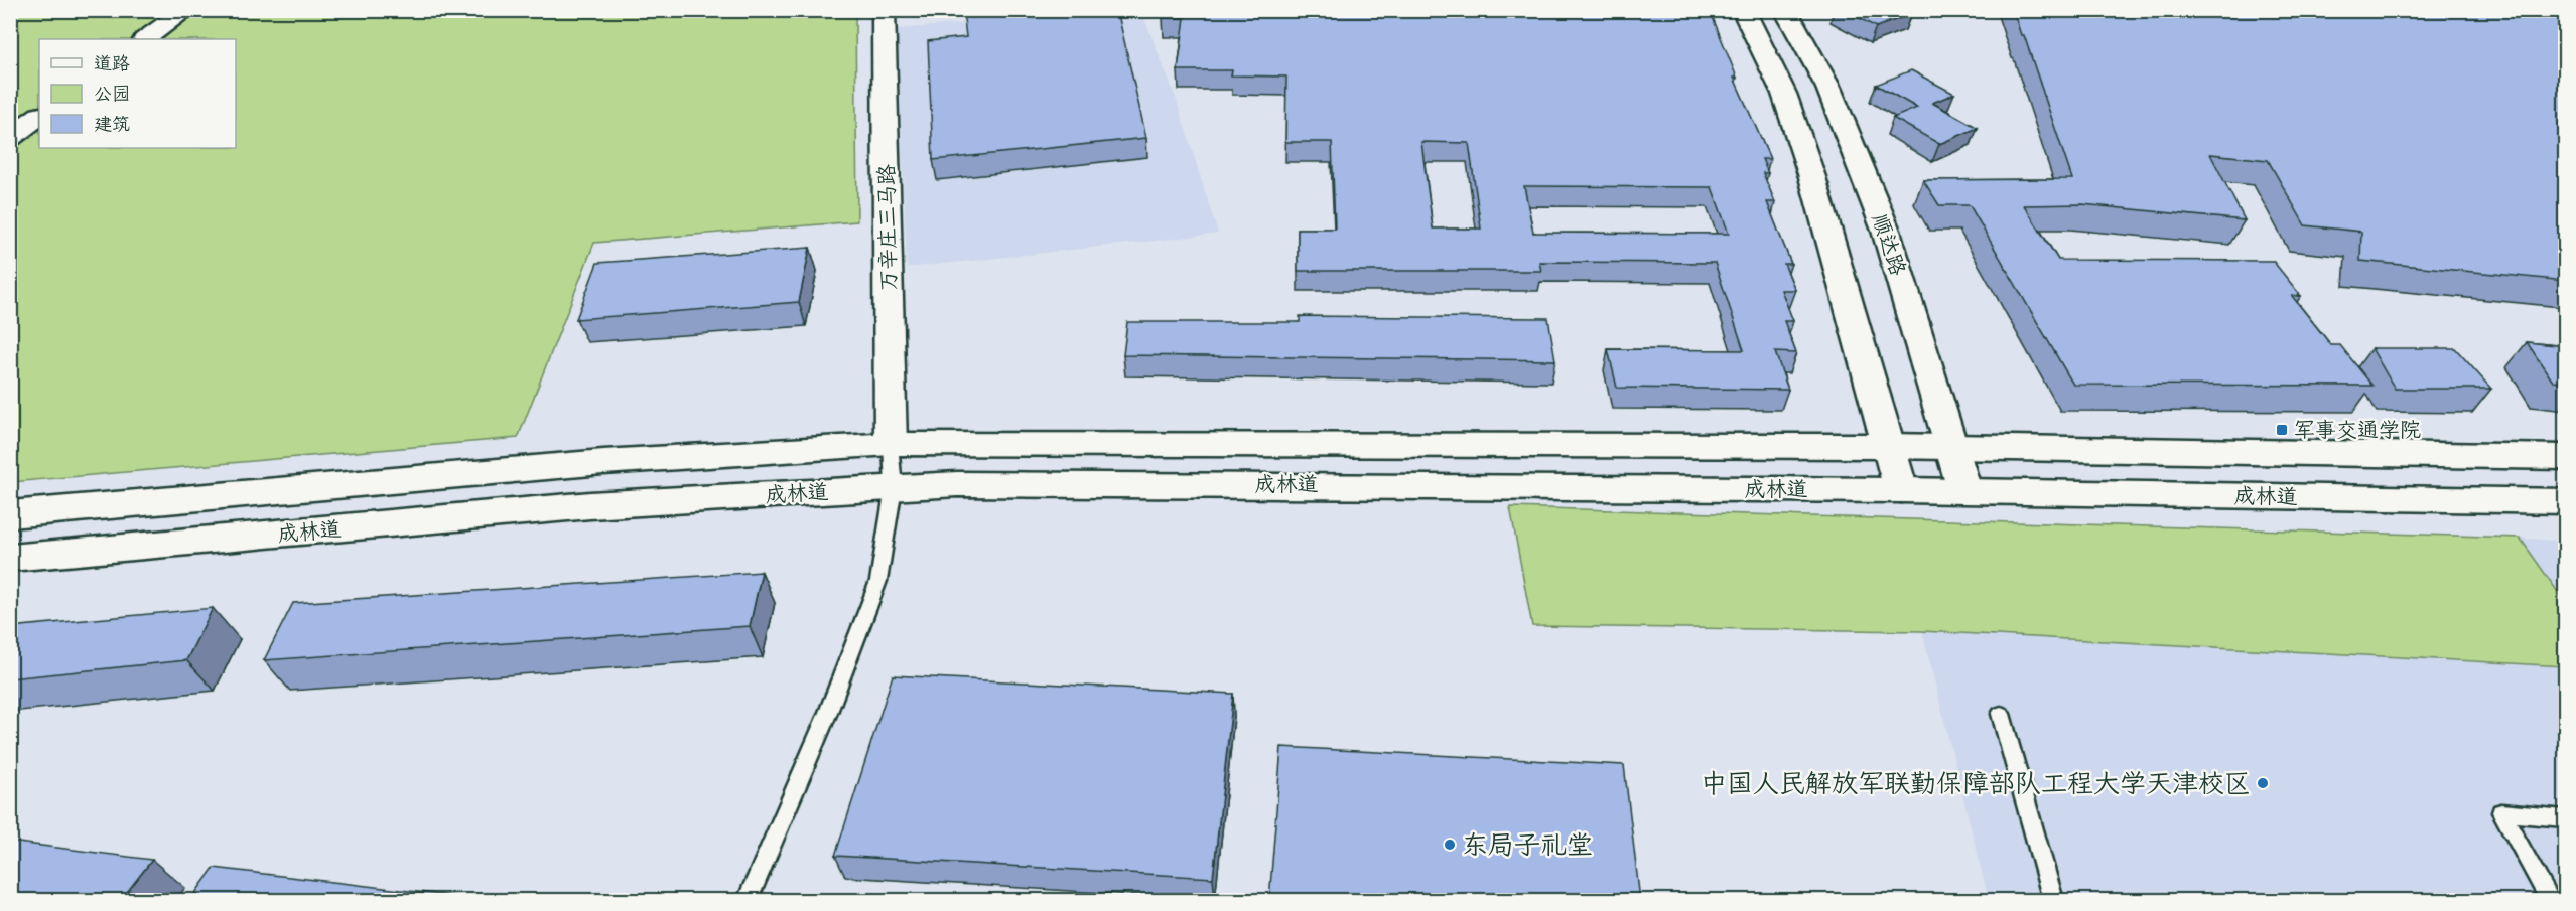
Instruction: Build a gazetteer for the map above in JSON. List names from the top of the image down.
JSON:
{
  "streets": {
    "main road": ["万辛庄三马路", "顺达路", "成林道"]
  },
  "crossings": [
    ["万辛庄三马路", "成林道"],
    ["顺达路", "成林道"]
  ],
  "places": {
    "transit": ["军事交通学院"],
    "other": ["中国人民解放军联勤保障部队工程大学天津校区", "东局子礼堂"]
  },
  "legend": ["道路", "公园", "建筑"]
}
